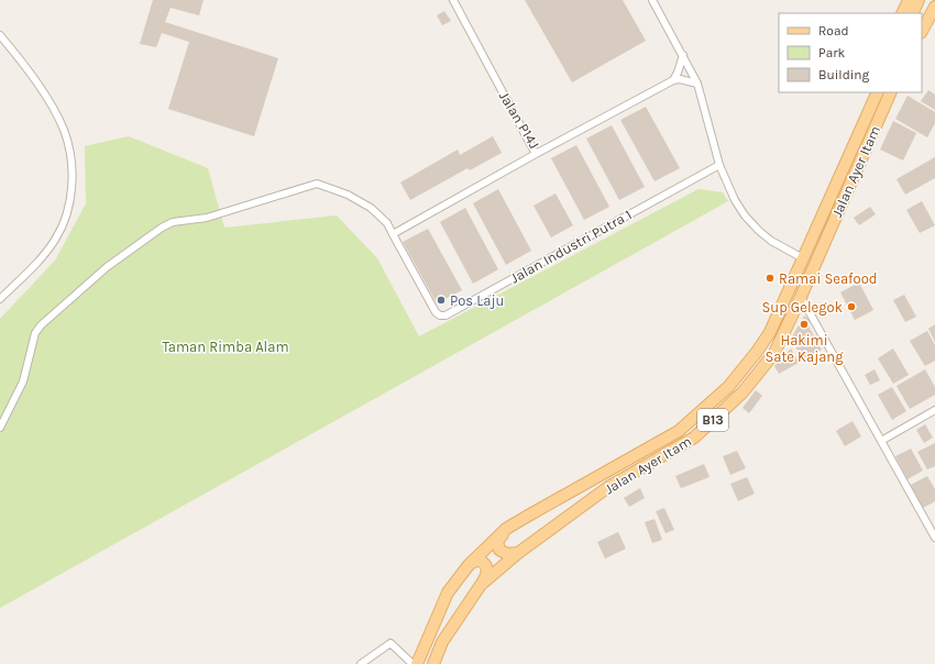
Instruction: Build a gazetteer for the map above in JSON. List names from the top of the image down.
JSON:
{
  "streets": {
    "main road": ["Jalan Ayer Itam", "B13"],
    "street": ["Jalan P14J", "Jalan Industri Putra 1"]
  },
  "crossings": [
    ["Jalan Ayer Itam", "B13"]
  ],
  "parks": ["Taman Rimba Alam"],
  "places": [
    "Ramai Seafood",
    "Pos Laju",
    "Sup Gelegok",
    "Hakimi Sate Kajang"
  ],
  "legend": ["Road", "Park", "Building"]
}
